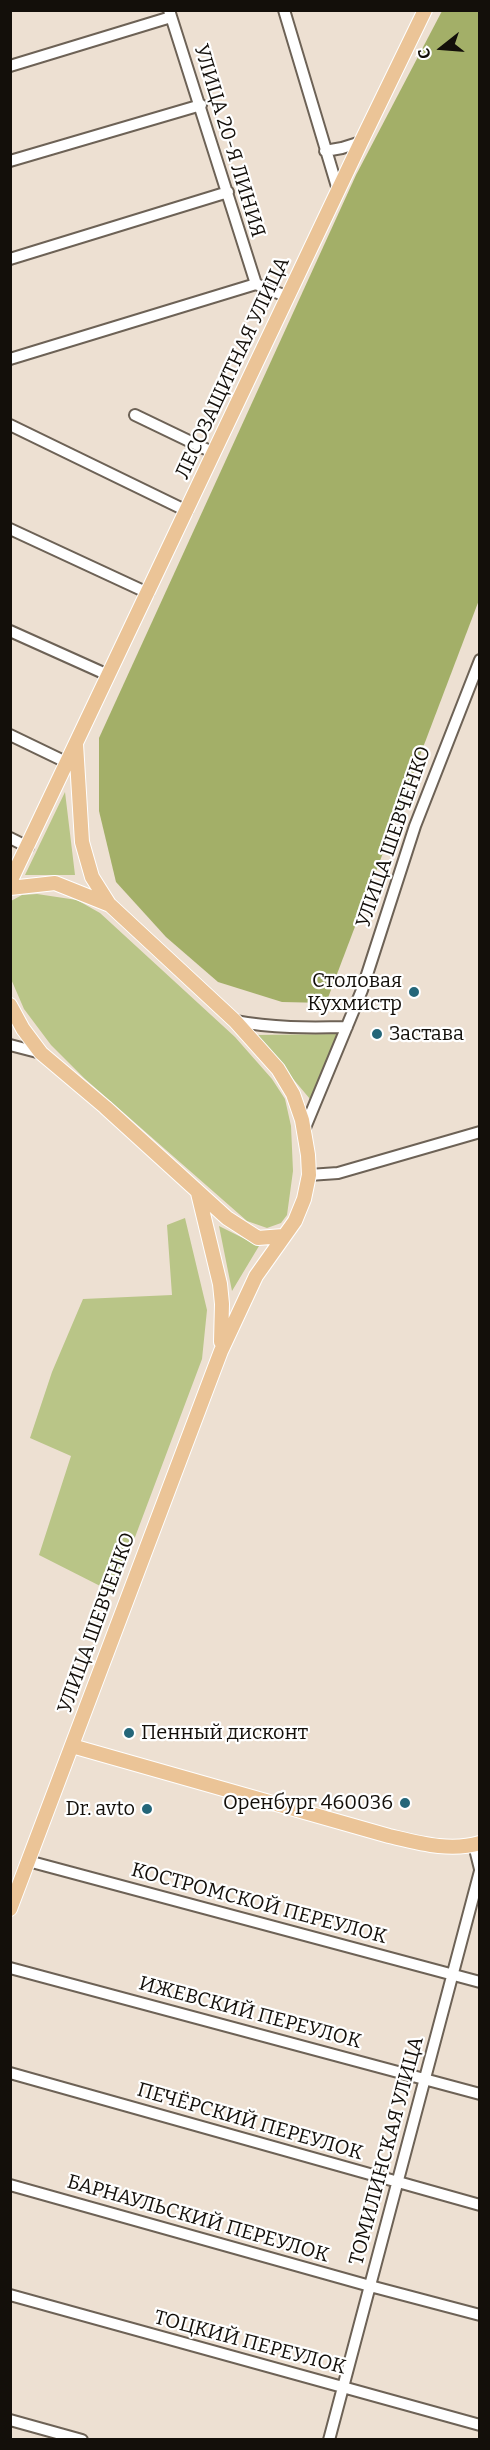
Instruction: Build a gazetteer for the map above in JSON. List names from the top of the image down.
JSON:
{
  "streets": {
    "main road": ["ЛЕСОЗАЩИТНАЯ УЛИЦА", "УЛИЦА ШЕВЧЕНКО"],
    "street": [
      "УЛИЦА 20-Я ЛИНИЯ",
      "КОСТРОМСКОЙ ПЕРЕУЛОК",
      "ИЖЕВСКИЙ ПЕРЕУЛОК",
      "ПЕЧЁРСКИЙ ПЕРЕУЛОК",
      "ТОМИЛИНСКАЯ УЛИЦА",
      "БАРНАУЛЬСКИЙ ПЕРЕУЛОК",
      "ТОЦКИЙ ПЕРЕУЛОК"
    ]
  },
  "crossings": [
    ["УЛИЦА ШЕВЧЕНКО", "КОСТРОМСКОЙ ПЕРЕУЛОК"],
    ["КОСТРОМСКОЙ ПЕРЕУЛОК", "ТОМИЛИНСКАЯ УЛИЦА"],
    ["ИЖЕВСКИЙ ПЕРЕУЛОК", "ТОМИЛИНСКАЯ УЛИЦА"],
    ["ПЕЧЁРСКИЙ ПЕРЕУЛОК", "ТОМИЛИНСКАЯ УЛИЦА"],
    ["ТОМИЛИНСКАЯ УЛИЦА", "БАРНАУЛЬСКИЙ ПЕРЕУЛОК"],
    ["ТОМИЛИНСКАЯ УЛИЦА", "ТОЦКИЙ ПЕРЕУЛОК"]
  ],
  "places": [
    "Столовая Кухмистр",
    "Застава",
    "Пенный дисконт",
    "Оренбург 460036",
    "Dr. avto"
  ],
  "north": "left"
}
